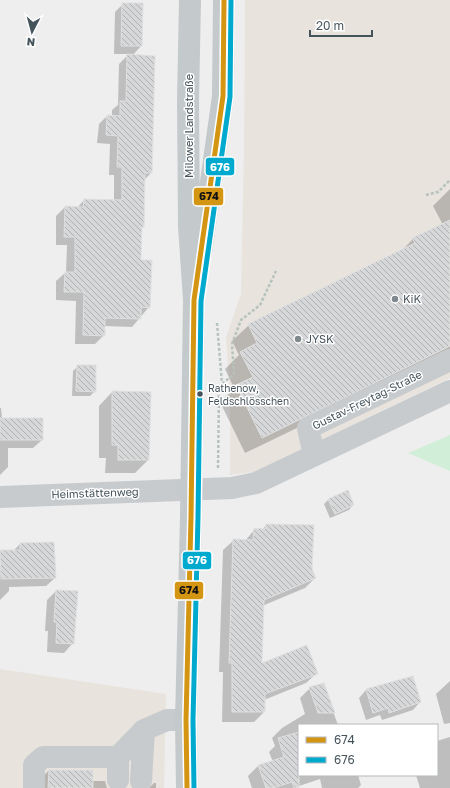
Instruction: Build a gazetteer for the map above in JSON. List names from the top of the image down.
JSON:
{
  "streets": {
    "main road": ["Milower Landstraße"],
    "street": ["Gustav-Freytag-Straße", "Heimstättenweg"]
  },
  "crossings": [
    ["Milower Landstraße", "Heimstättenweg"]
  ],
  "places": ["KiK", "JYSK", "Rathenow, Feldschlösschen"],
  "lines": ["transit line 674", "transit line 676"],
  "legend": ["674", "676"],
  "scale_bar": "20 m",
  "north": "bottom"
}
